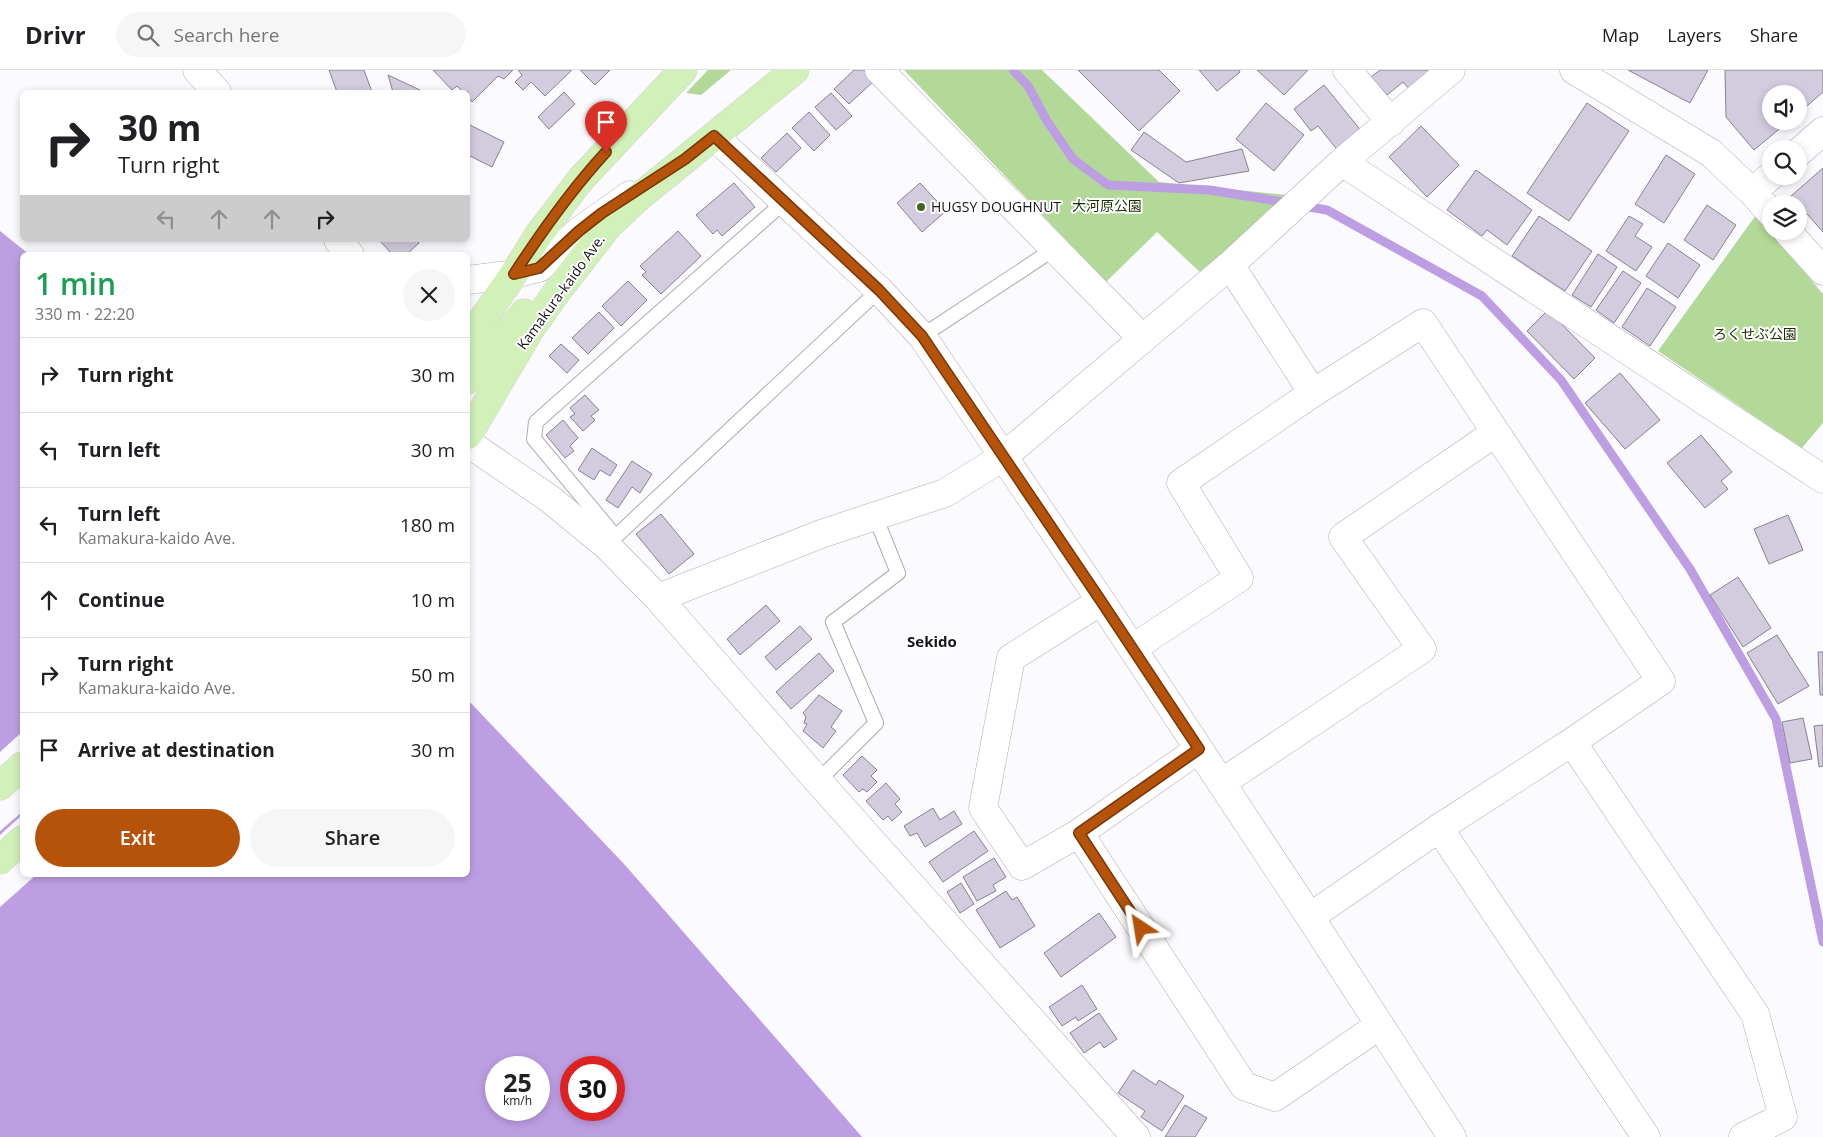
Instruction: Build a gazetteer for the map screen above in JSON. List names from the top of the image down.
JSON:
{
  "streets": {
    "main road": ["Kamakura-kaido Ave."]
  },
  "districts": ["Sekido"],
  "parks": ["大河原公園", "ろくせぶ公園"],
  "places": ["HUGSY DOUGHNUT"],
  "page": {
    "header": "Drivr",
    "search": "Search here",
    "nav": ["Map", "Layers", "Share"],
    "turn": ["30 m", "Turn right"],
    "heading": ["1 min", "330 m · 22:20"],
    "list": [
      {
        "name": "Turn right",
        "value": "30 m"
      },
      {
        "name": "Turn left",
        "value": "30 m"
      },
      {
        "name": "Turn left",
        "note": "Kamakura-kaido Ave.",
        "value": "180 m"
      },
      {
        "name": "Continue",
        "value": "10 m"
      },
      {
        "name": "Turn right",
        "note": "Kamakura-kaido Ave.",
        "value": "50 m"
      },
      {
        "name": "Arrive at destination",
        "value": "30 m"
      }
    ],
    "buttons": ["Exit", "Share"],
    "speed": "25 km/h",
    "limit": "30"
  }
}
